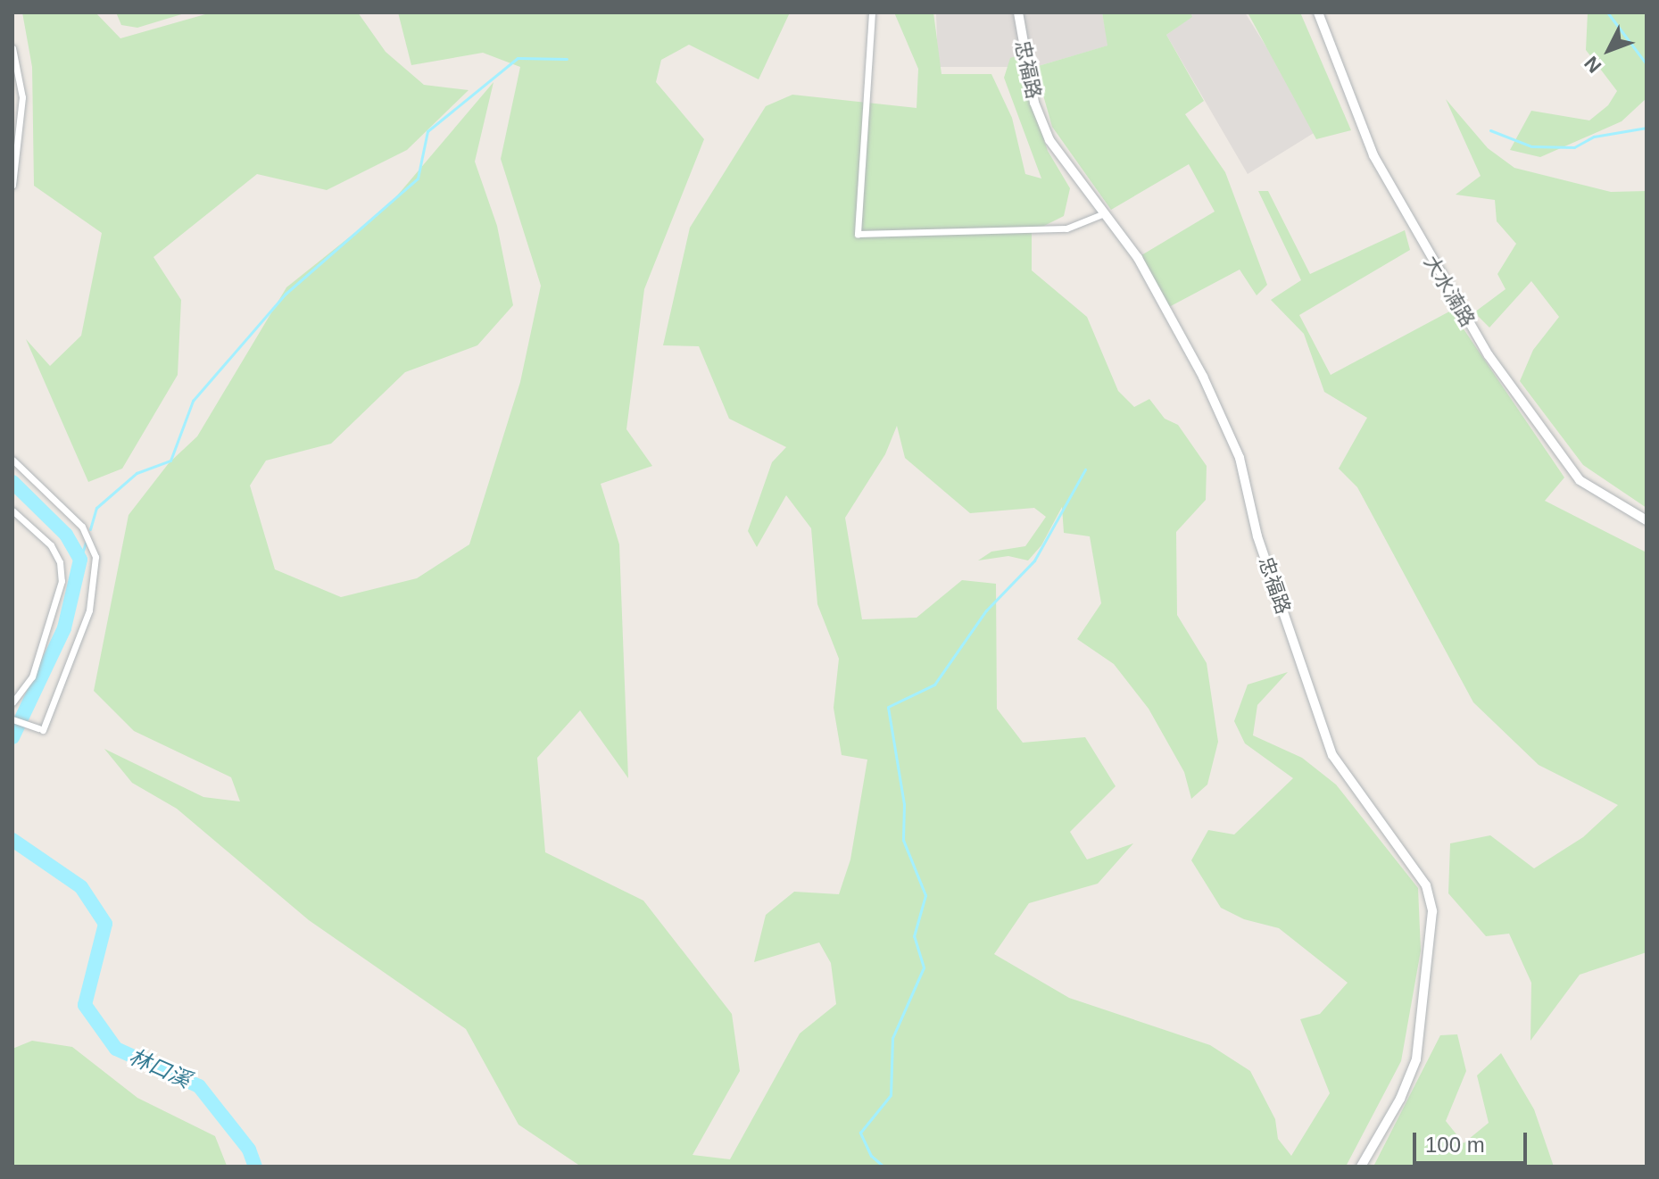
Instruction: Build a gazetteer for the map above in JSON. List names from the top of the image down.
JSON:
{
  "streets": {
    "street": ["忠福路", "大水湳路"]
  },
  "water": ["林口溪"],
  "scale_bar": "100 m",
  "north": "bottom left"
}
